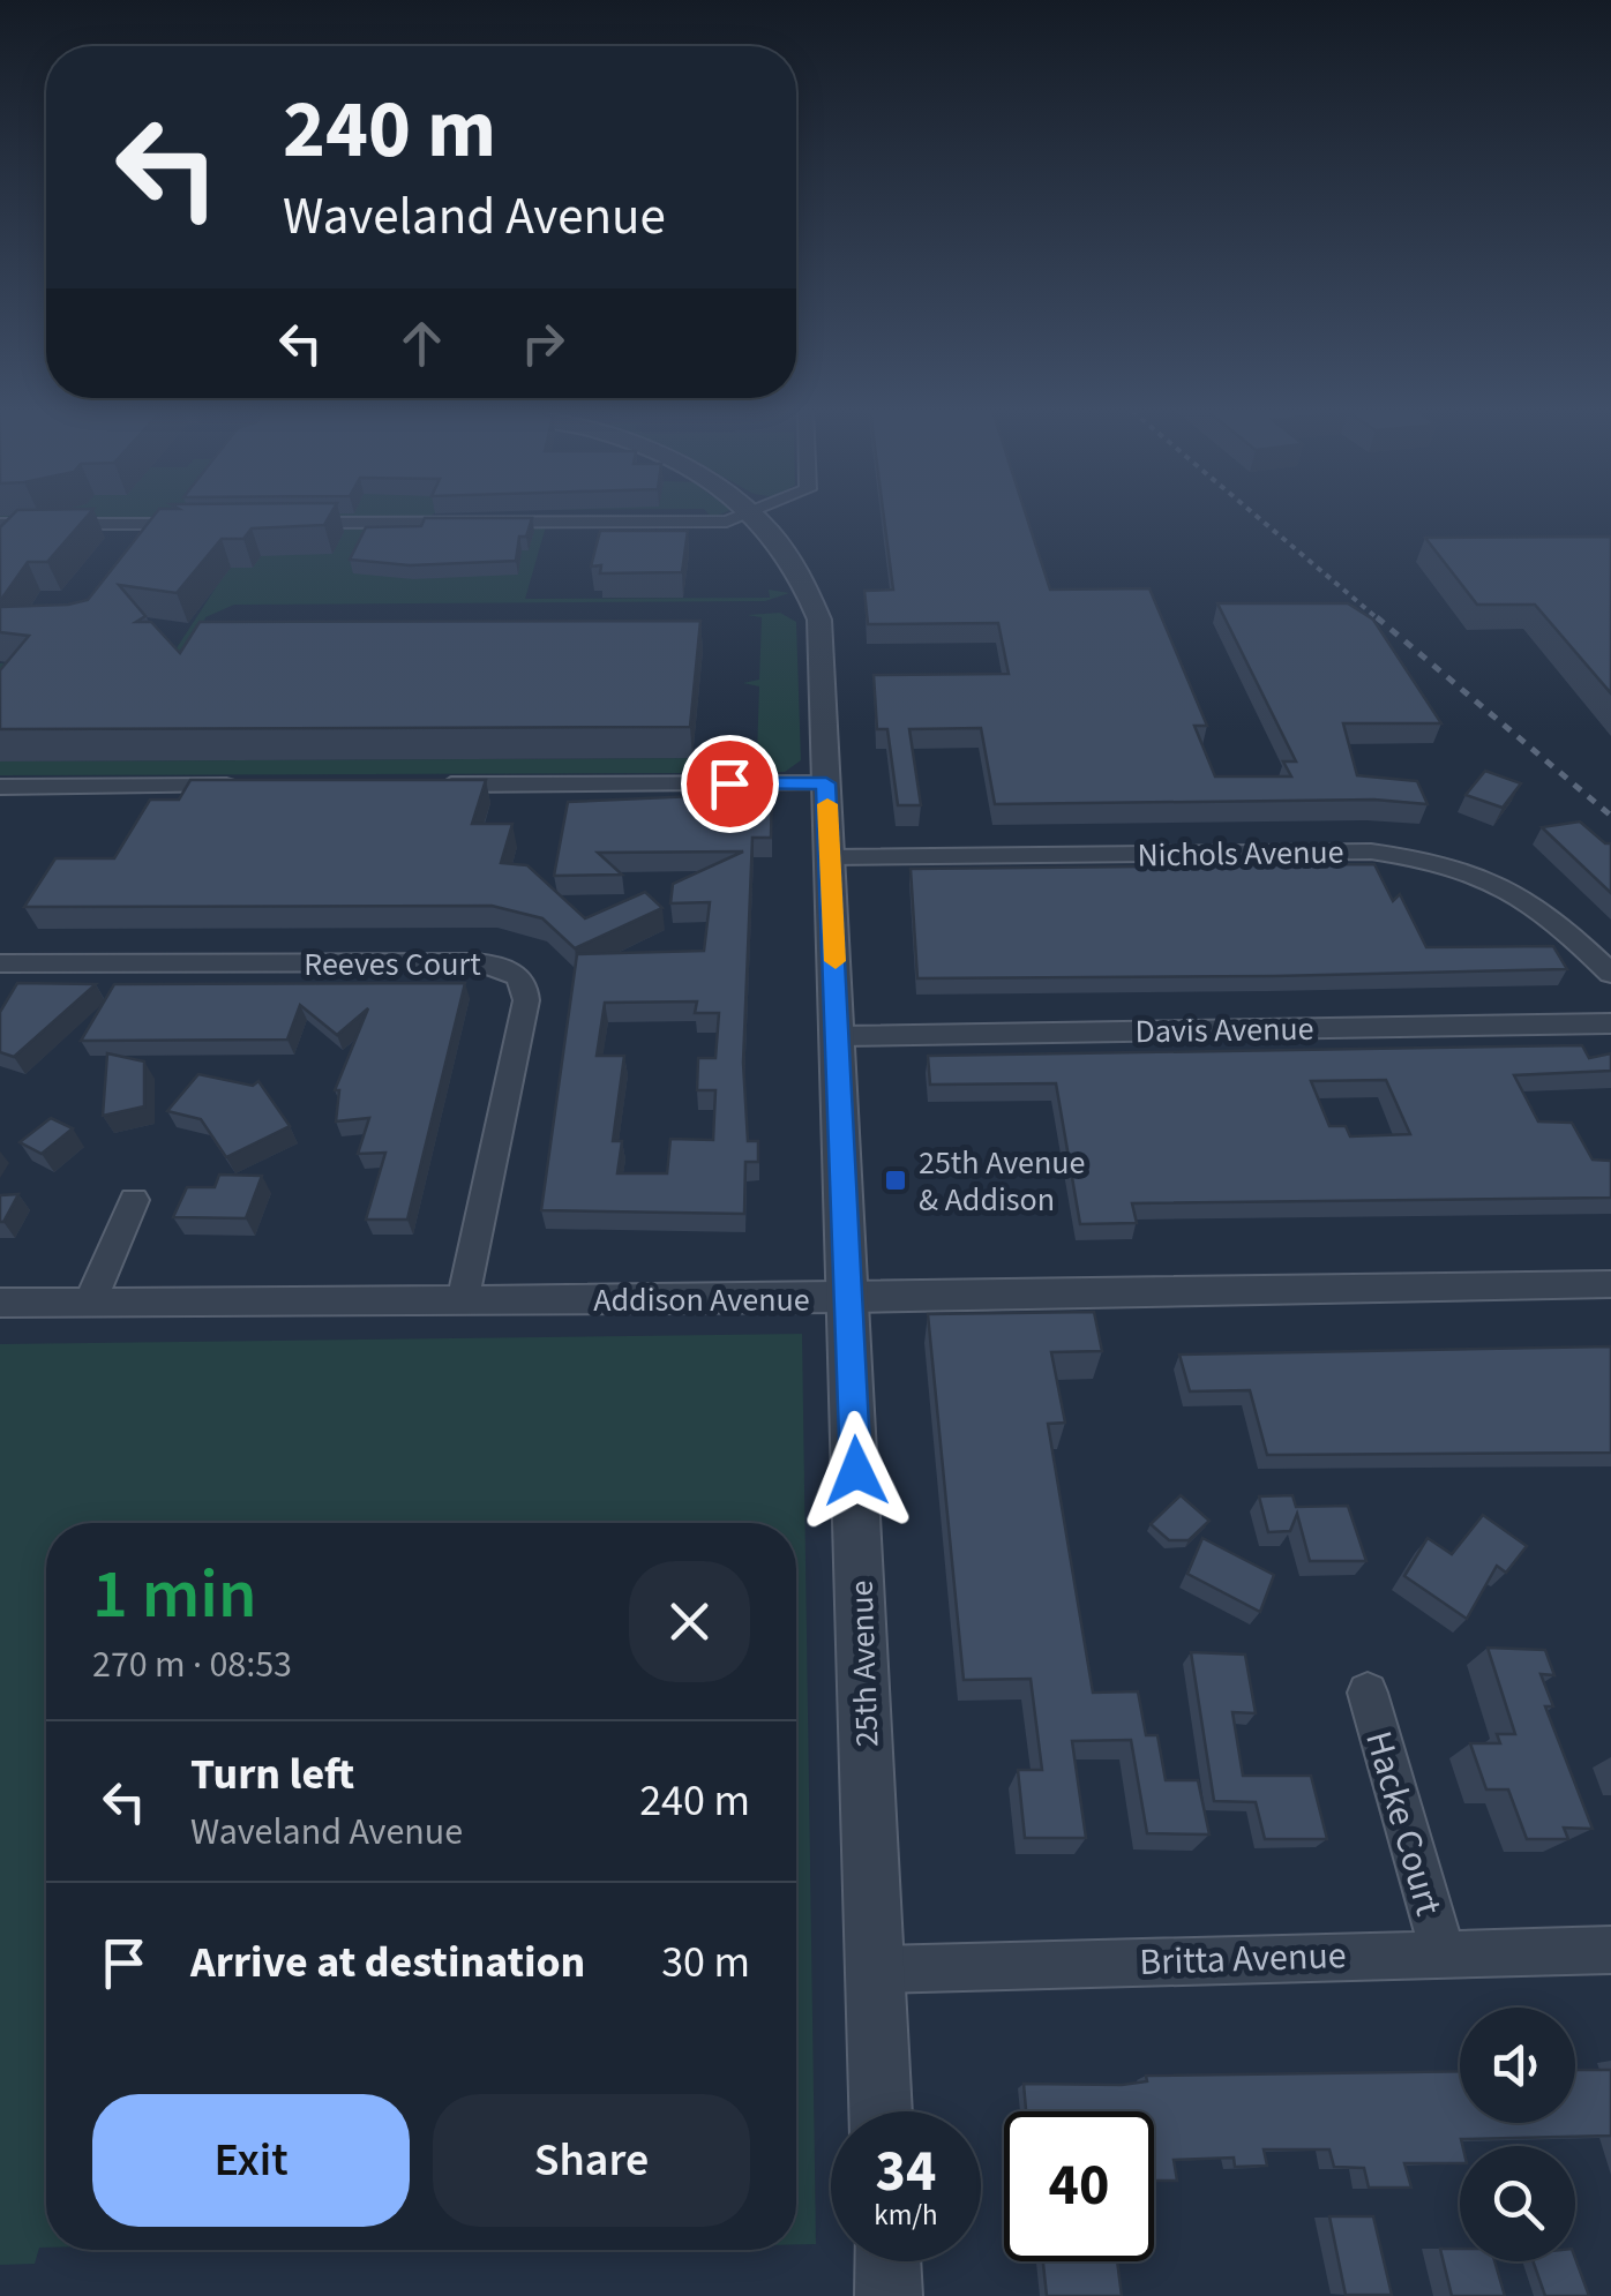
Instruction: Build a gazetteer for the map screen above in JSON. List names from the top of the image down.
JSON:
{
  "streets": {
    "street": [
      "Nichols Avenue",
      "Reeves Court",
      "Davis Avenue",
      "Addison Avenue",
      "25th Avenue",
      "Hacke Court",
      "Britta Avenue"
    ]
  },
  "crossings": [
    ["Nichols Avenue", "25th Avenue"],
    ["Reeves Court", "Addison Avenue"],
    ["Davis Avenue", "25th Avenue"],
    ["Addison Avenue", "25th Avenue"],
    ["25th Avenue", "Britta Avenue"],
    ["Hacke Court", "Britta Avenue"]
  ],
  "places": {
    "transit": ["25th Avenue & Addison"]
  },
  "page": {
    "turn": ["240 m", "Waveland Avenue"],
    "heading": ["1 min", "270 m · 08:53"],
    "list": [
      {
        "name": "Turn left",
        "note": "Waveland Avenue",
        "value": "240 m"
      },
      {
        "name": "Arrive at destination",
        "value": "30 m"
      }
    ],
    "buttons": ["Exit", "Share"],
    "speed": "34 km/h",
    "limit": "40"
  }
}
